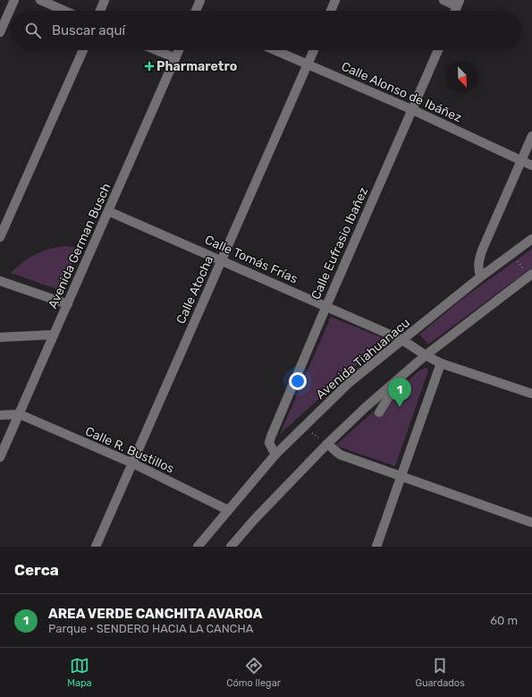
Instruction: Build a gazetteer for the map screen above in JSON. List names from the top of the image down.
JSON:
{
  "streets": {
    "street": [
      "Calle Alonso de Ibáñez",
      "Calle Eufrasio Ibañez",
      "Avenida German Busch",
      "Calle Tomás Frías",
      "Calle Atocha",
      "Avenida Tiahuanacu",
      "Calle R. Bustillos"
    ]
  },
  "crossings": [
    ["Calle Alonso de Ibáñez", "Calle Eufrasio Ibañez"],
    ["Calle Alonso de Ibáñez", "Calle Atocha"],
    ["Calle Eufrasio Ibañez", "Calle Tomás Frías"],
    ["Calle Eufrasio Ibañez", "Avenida Tiahuanacu"],
    ["Avenida German Busch", "Calle Tomás Frías"],
    ["Avenida German Busch", "Calle R. Bustillos"],
    ["Calle Tomás Frías", "Calle Atocha"],
    ["Calle Tomás Frías", "Avenida Tiahuanacu"],
    ["Calle Atocha", "Calle R. Bustillos"],
    ["Avenida Tiahuanacu", "Calle R. Bustillos"]
  ],
  "places": {
    "health": ["Pharmaretro"]
  },
  "north": "bottom right",
  "page": {
    "search": "Buscar aquí",
    "pins": "1",
    "heading": "Cerca",
    "list": [
      {
        "mark": "1",
        "name": "AREA VERDE CANCHITA AVAROA",
        "note": "Parque · SENDERO HACIA LA CANCHA",
        "value": "60 m"
      }
    ],
    "nav": ["Mapa", "Cómo llegar", "Guardados"]
  }
}
